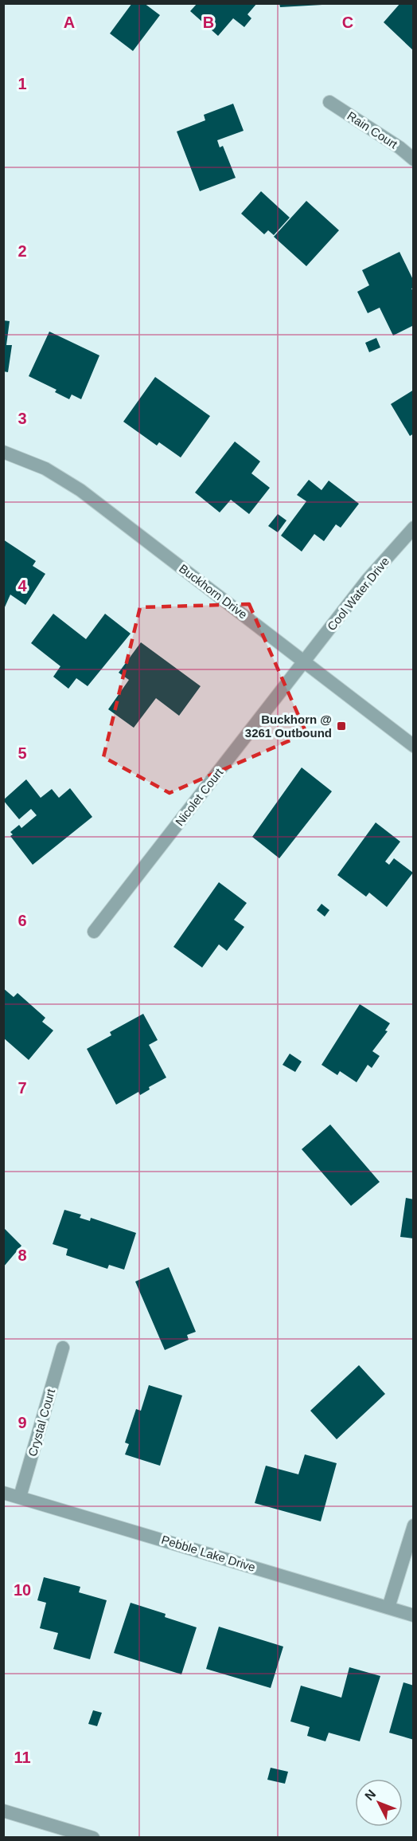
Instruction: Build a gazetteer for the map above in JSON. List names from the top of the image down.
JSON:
{
  "streets": {
    "street": [
      "Rain Court",
      "Buckhorn Drive",
      "Cool Water Drive",
      "Nicolet Court",
      "Crystal Court",
      "Pebble Lake Drive"
    ]
  },
  "crossings": [
    ["Buckhorn Drive", "Cool Water Drive"],
    ["Buckhorn Drive", "Nicolet Court"],
    ["Cool Water Drive", "Nicolet Court"],
    ["Crystal Court", "Pebble Lake Drive"]
  ],
  "places": {
    "transit": ["Buckhorn @ 3261 Outbound"]
  },
  "north": "top left",
  "grid": {
    "columns": ["A", "B", "C"],
    "rows": [
      "1",
      "2",
      "3",
      "4",
      "5",
      "6",
      "7",
      "8",
      "9",
      "10",
      "11"
    ]
  }
}
